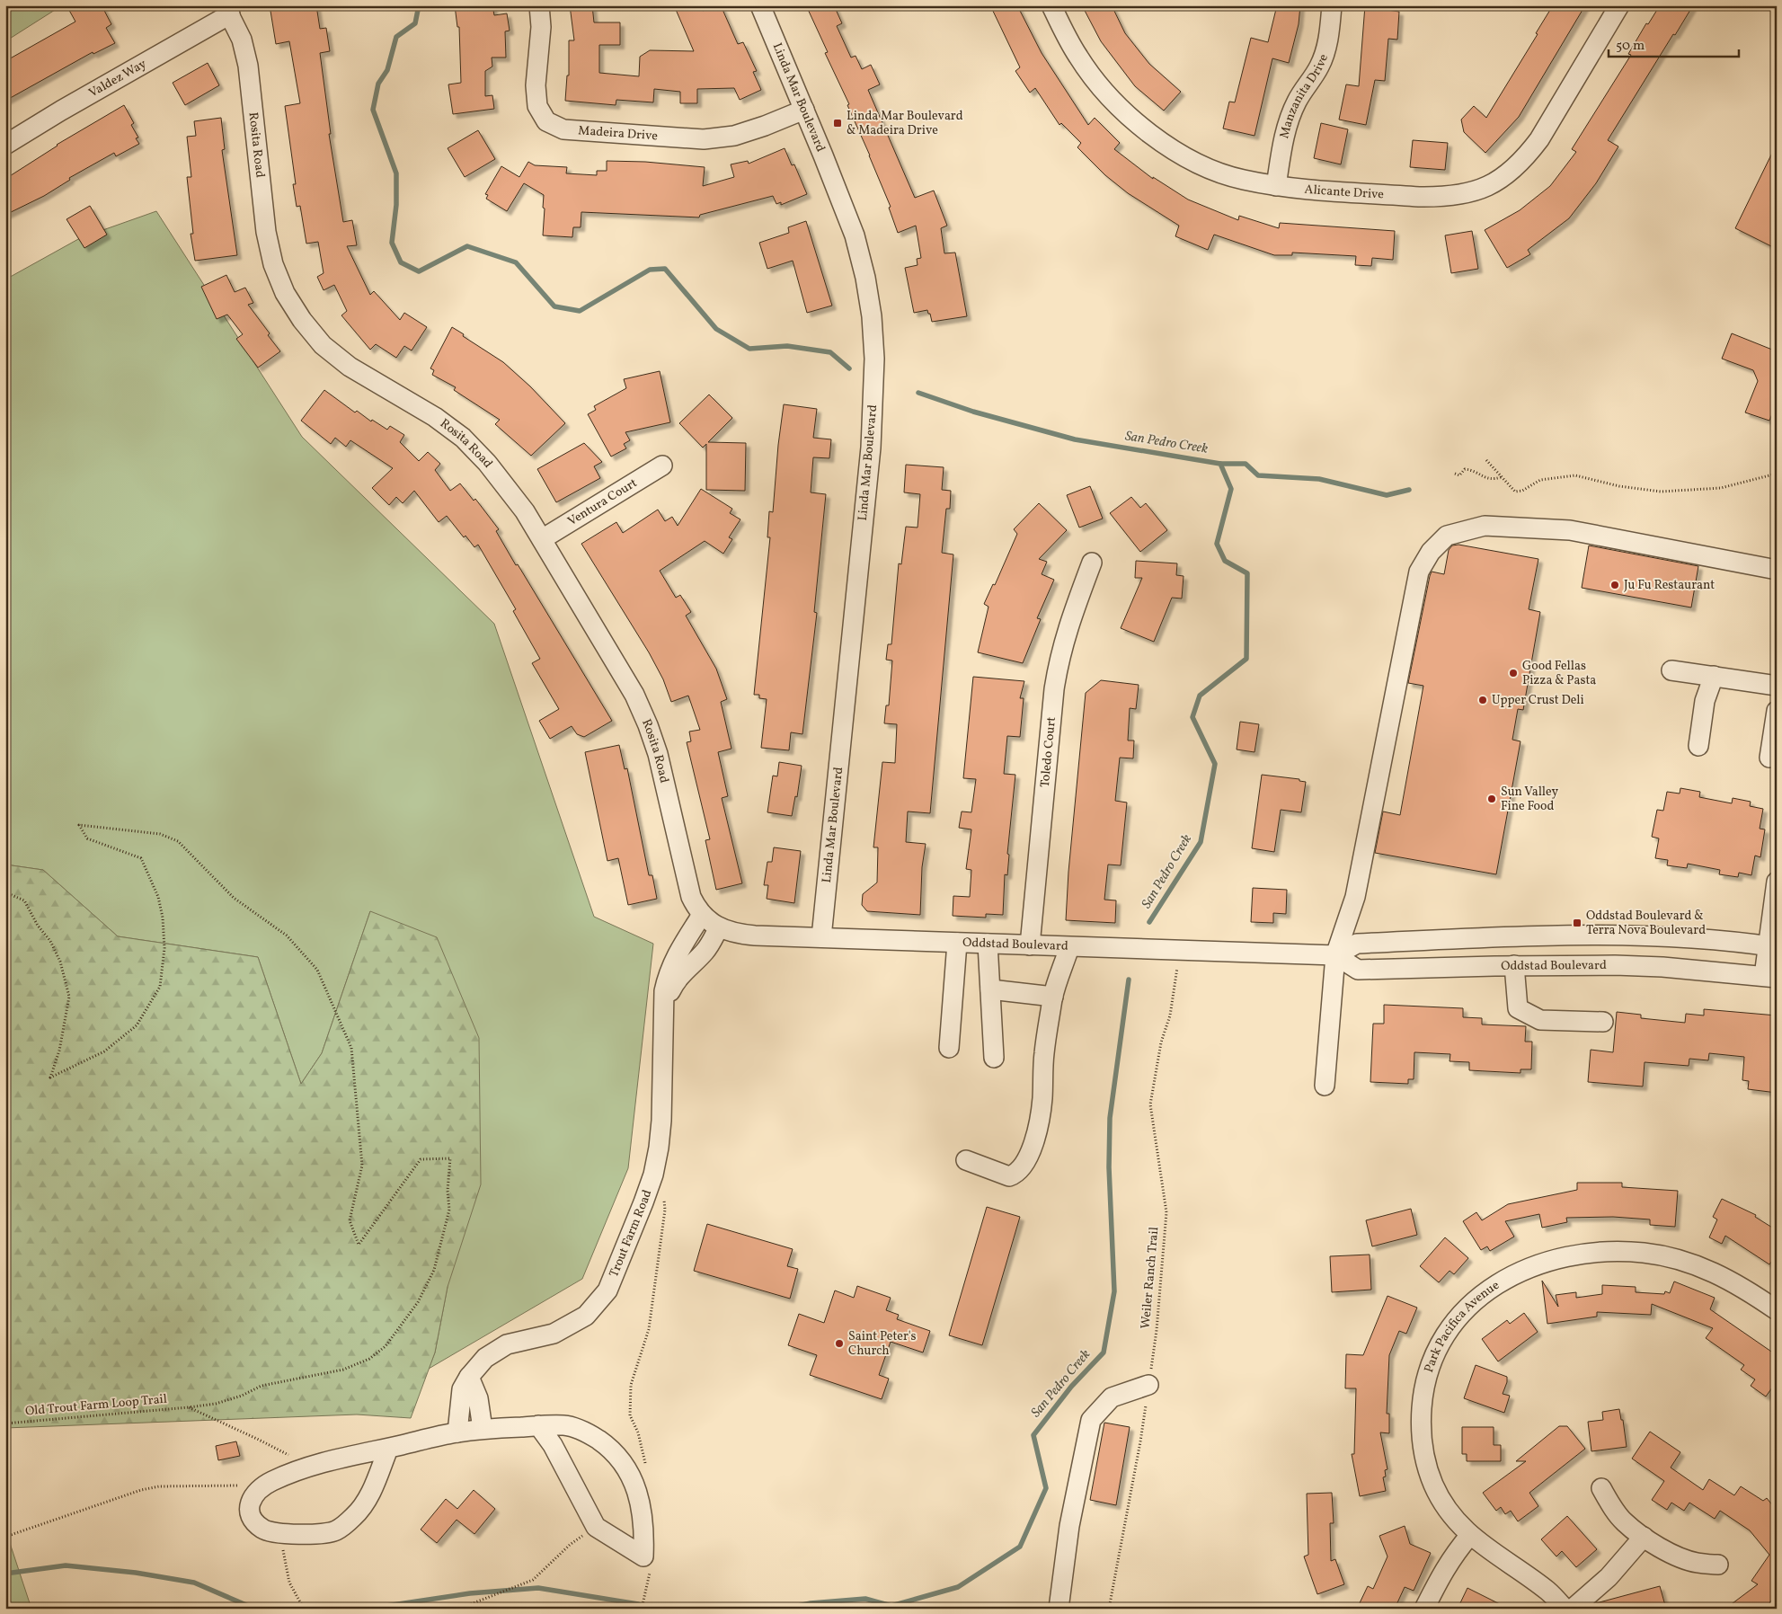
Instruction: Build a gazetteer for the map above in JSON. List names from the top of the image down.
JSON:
{
  "streets": {
    "street": [
      "Valdez Way",
      "Manzanita Drive",
      "Linda Mar Boulevard",
      "Madeira Drive",
      "Rosita Road",
      "Alicante Drive",
      "Ventura Court",
      "Toledo Court",
      "Oddstad Boulevard",
      "Trout Farm Road",
      "Park Pacifica Avenue"
    ],
    "path": ["Weiler Ranch Trail", "Old Trout Farm Loop Trail"]
  },
  "crossings": [
    ["Valdez Way", "Rosita Road"],
    ["Manzanita Drive", "Alicante Drive"],
    ["Linda Mar Boulevard", "Madeira Drive"],
    ["Linda Mar Boulevard", "Oddstad Boulevard"],
    ["Rosita Road", "Ventura Court"],
    ["Rosita Road", "Oddstad Boulevard"],
    ["Rosita Road", "Trout Farm Road"],
    ["Toledo Court", "Oddstad Boulevard"],
    ["Oddstad Boulevard", "Trout Farm Road"],
    ["Oddstad Boulevard", "Weiler Ranch Trail"]
  ],
  "water": ["San Pedro Creek"],
  "places": {
    "transit": ["Linda Mar Boulevard & Madeira Drive", "Oddstad Boulevard & Terra Nova Boulevard"],
    "other": [
      "Ju Fu Restaurant",
      "Good Fellas Pizza & Pasta",
      "Upper Crust Deli",
      "Sun Valley Fine Food",
      "Saint Peter's Church"
    ]
  },
  "scale_bar": "50 m"
}
